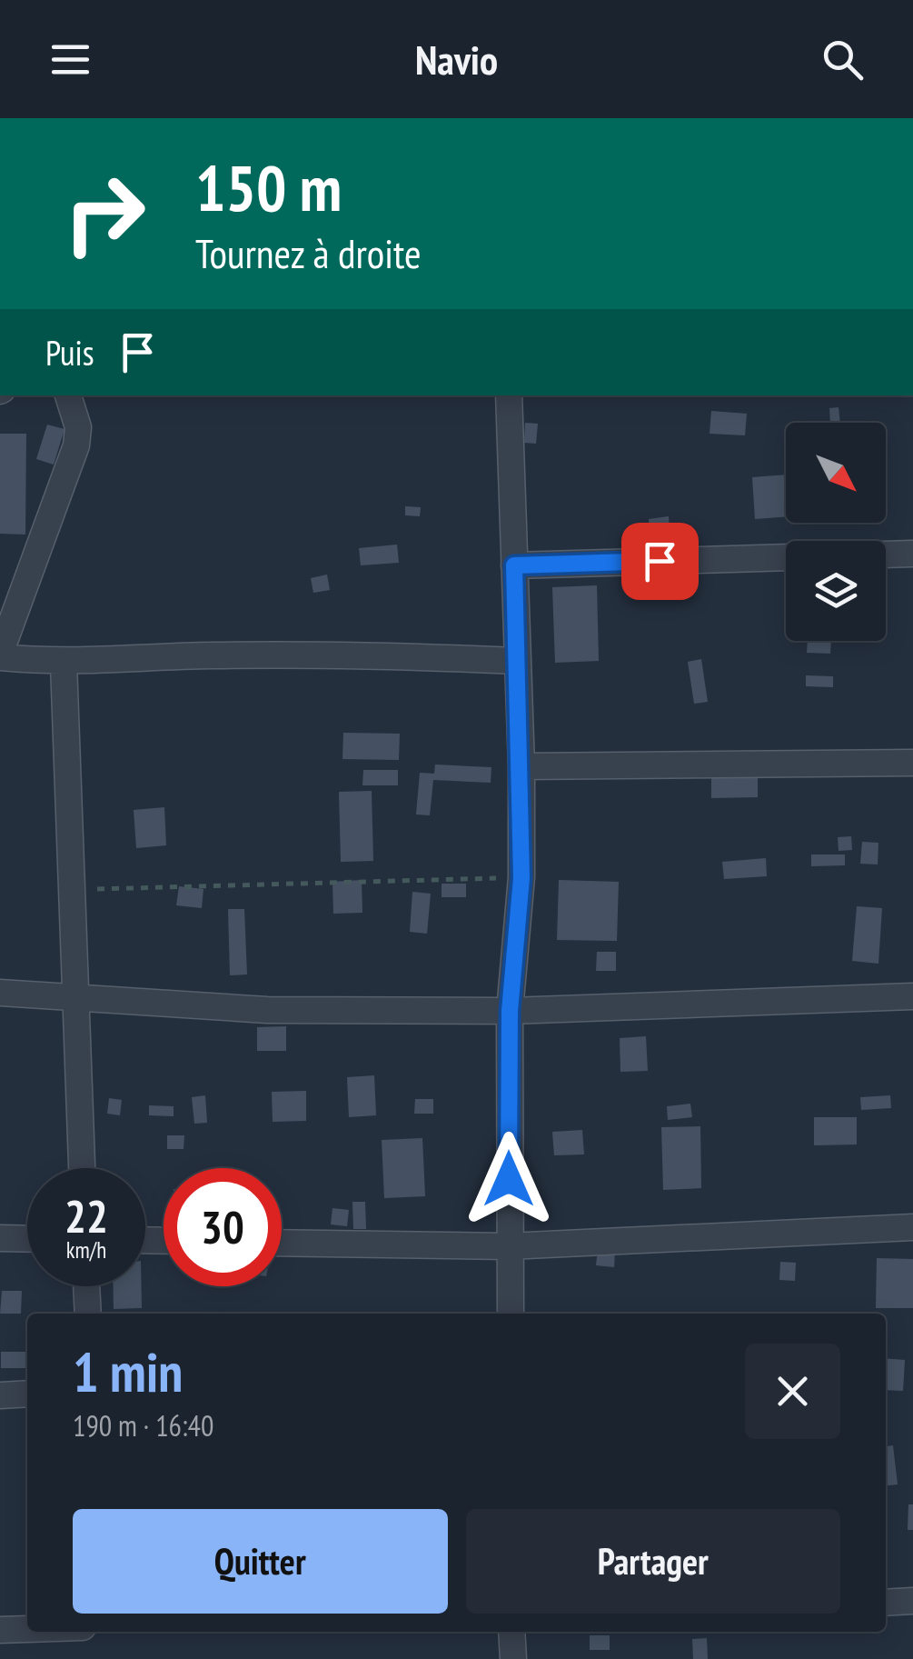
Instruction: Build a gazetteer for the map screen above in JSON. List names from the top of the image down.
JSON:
{
  "north": "bottom right",
  "page": {
    "header": "Navio",
    "turn": ["150 m", "Tournez à droite"],
    "then": "Puis",
    "speed": "22 km/h",
    "limit": "30",
    "heading": ["1 min", "190 m · 16:40"],
    "buttons": ["Quitter", "Partager"]
  }
}
